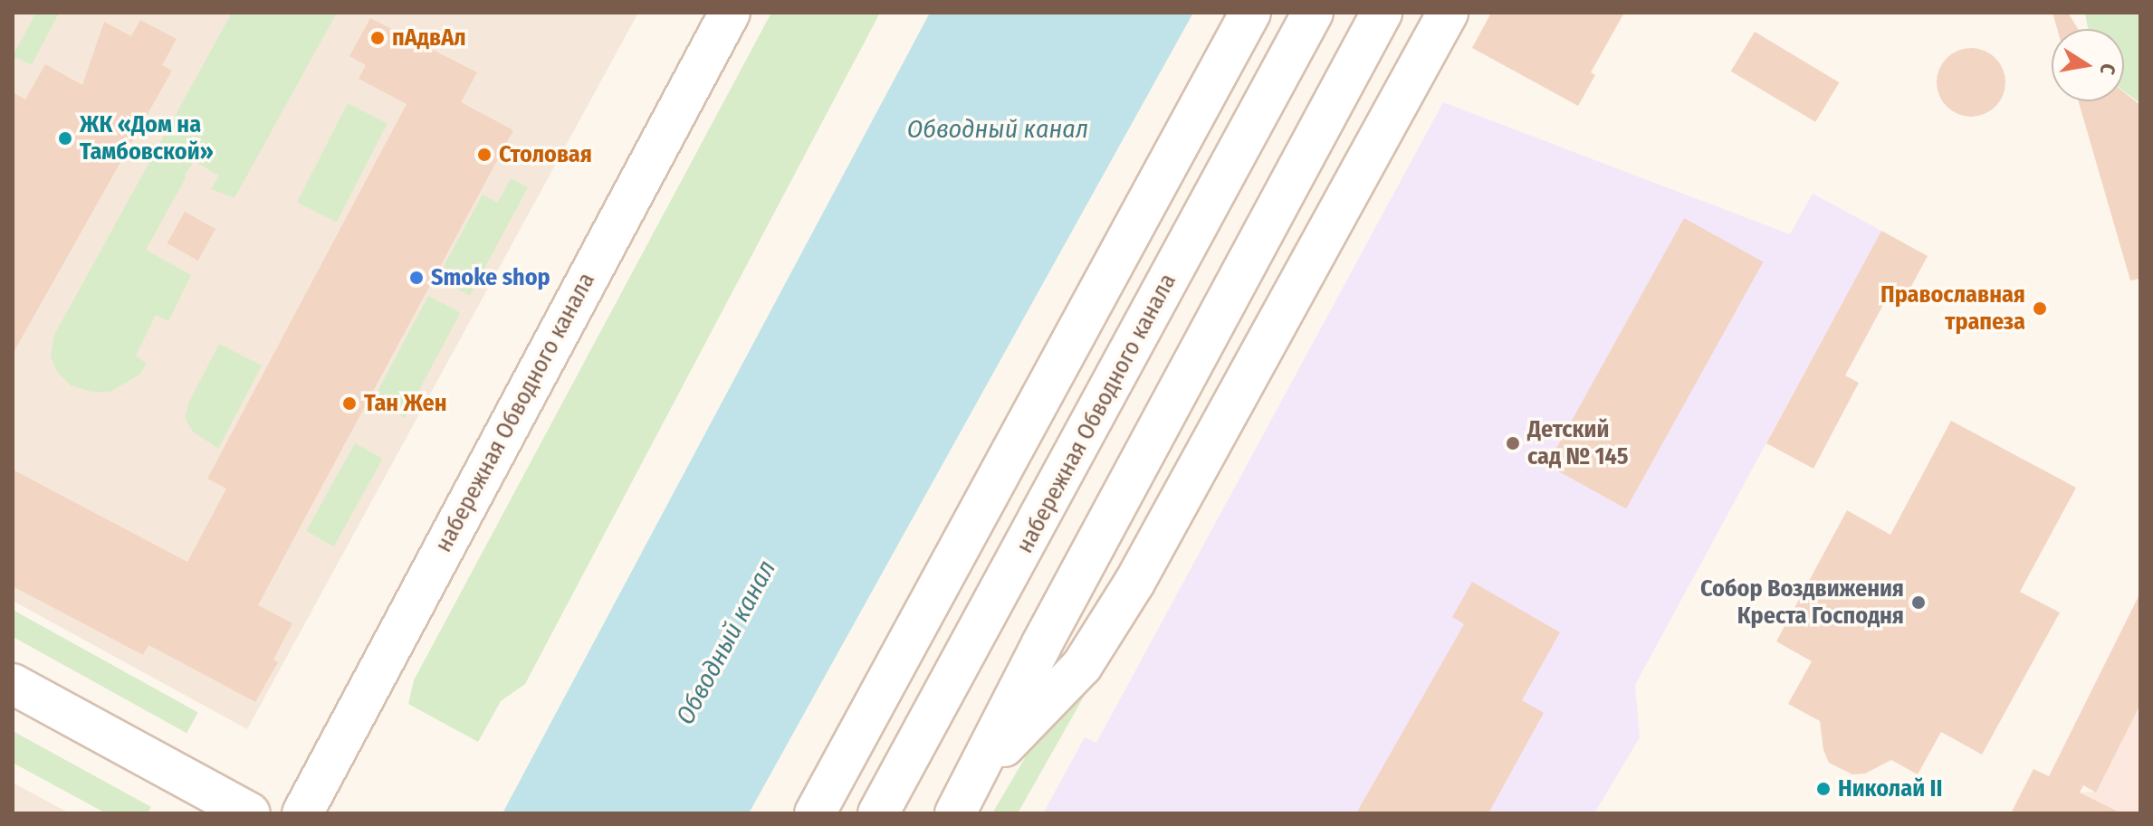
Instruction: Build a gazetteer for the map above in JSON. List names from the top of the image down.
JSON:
{
  "streets": {
    "main road": ["набережная Обводного канала"]
  },
  "water": ["Обводный канал"],
  "places": [
    "пАдвАл",
    "ЖК «Дом на Тамбовской»",
    "Столовая",
    "Smoke shop",
    "Православная трапеза",
    "Тан Жен",
    "Детский сад № 145",
    "Собор Воздвижения Креста Господня",
    "Николай II"
  ],
  "north": "right"
}
